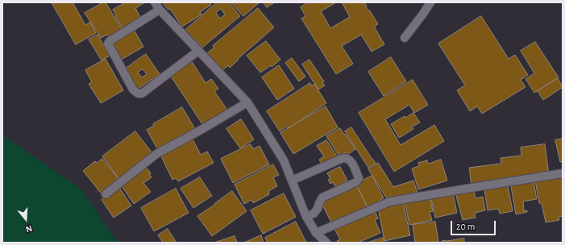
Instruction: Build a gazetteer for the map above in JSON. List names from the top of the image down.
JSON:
{
  "scale_bar": "20 m",
  "north": "bottom"
}
